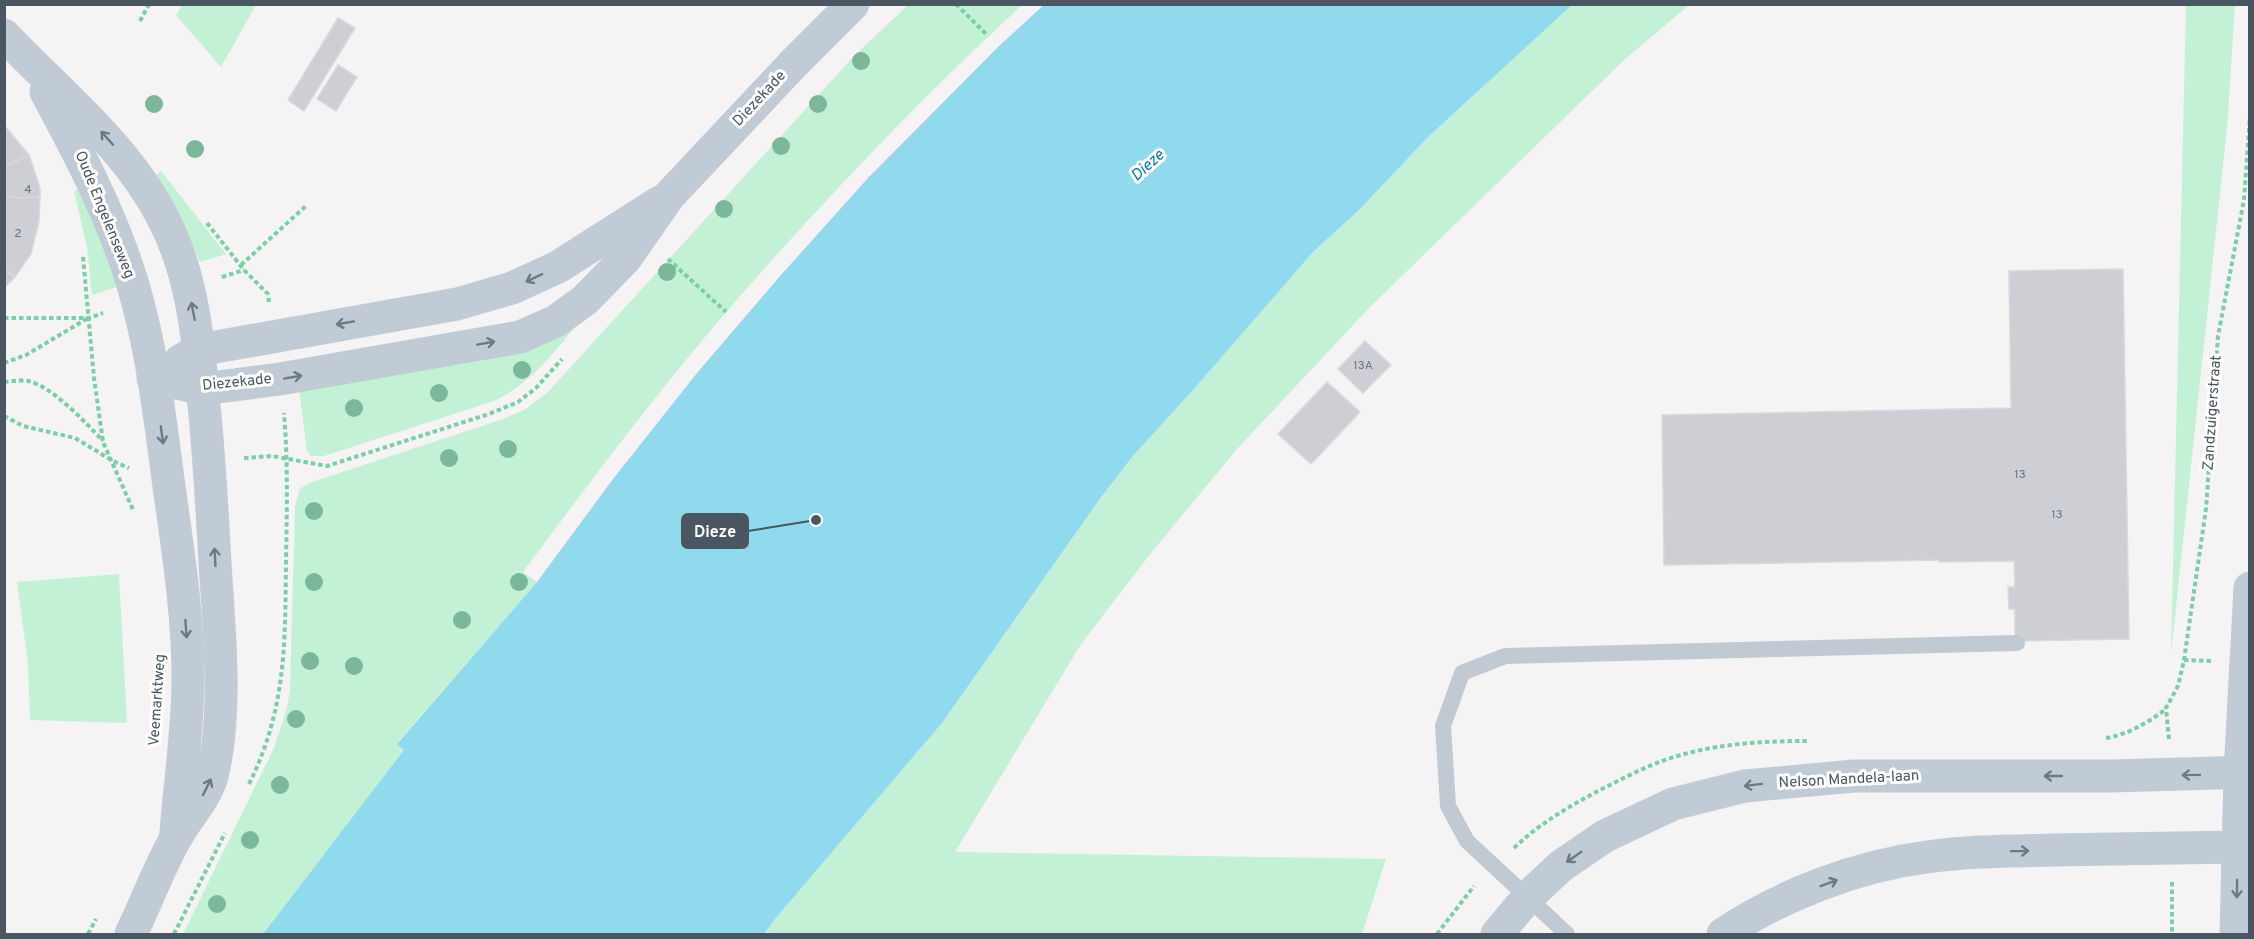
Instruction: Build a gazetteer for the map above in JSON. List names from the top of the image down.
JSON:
{
  "streets": {
    "street": [
      "Diezekade",
      "Oude Engelenseweg",
      "Veemarktweg",
      "Nelson Mandela-laan"
    ],
    "path": ["Zandzuigerstraat"]
  },
  "crossings": [
    ["Diezekade", "Oude Engelenseweg"],
    ["Diezekade", "Veemarktweg"],
    ["Oude Engelenseweg", "Veemarktweg"]
  ],
  "water": ["Dieze"],
  "places": ["Dieze"],
  "house_numbers": [
    "4",
    "2",
    "13A",
    "13",
    "13"
  ]
}
